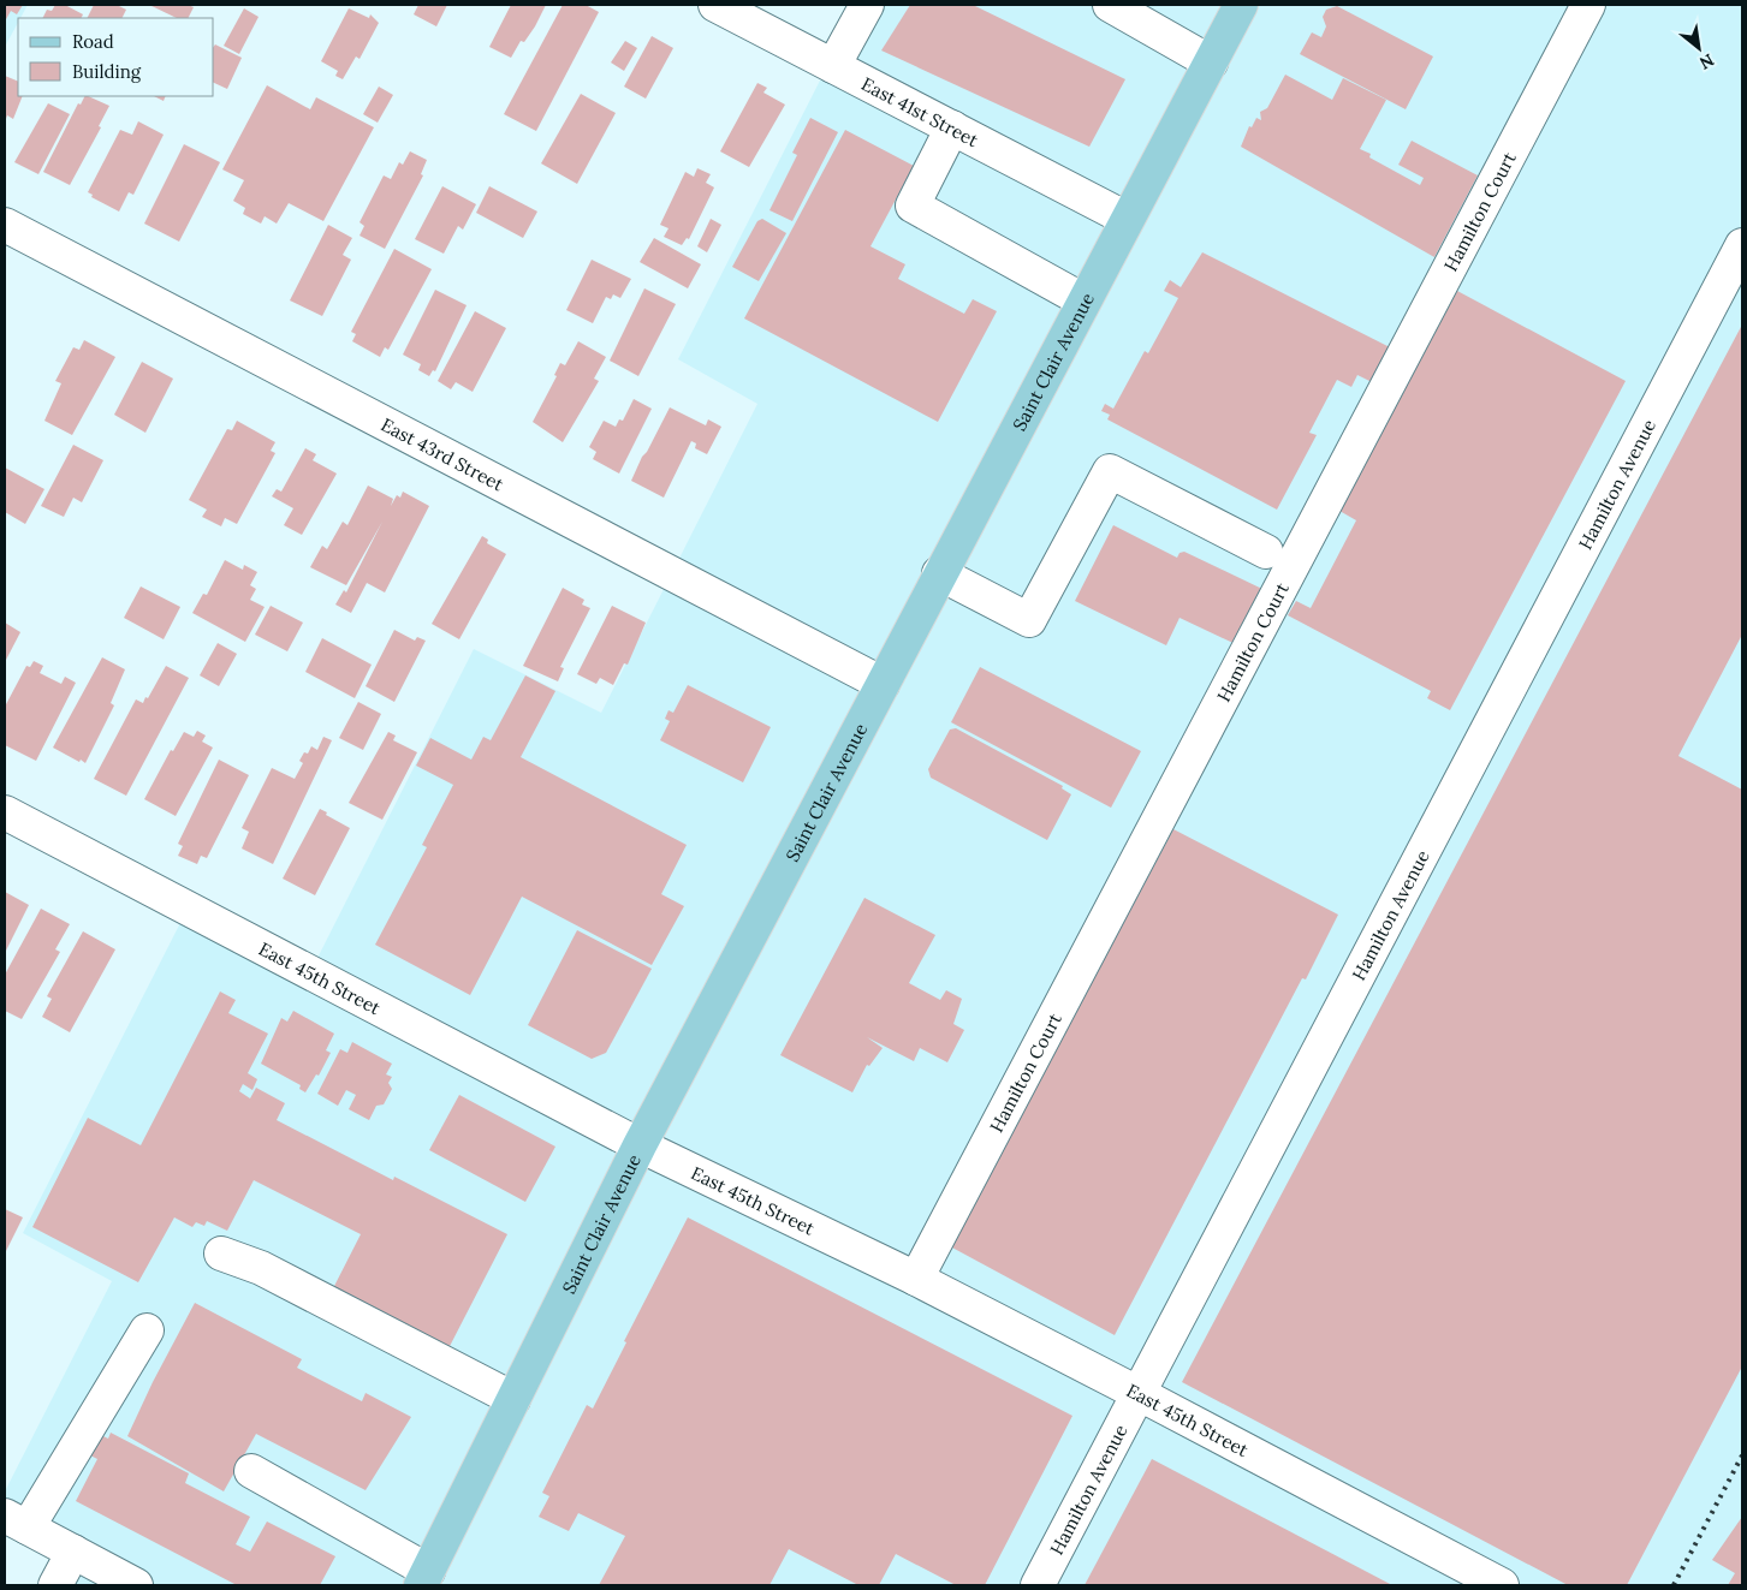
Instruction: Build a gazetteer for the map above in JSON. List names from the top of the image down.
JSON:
{
  "streets": {
    "main road": ["Saint Clair Avenue"],
    "street": [
      "East 41st Street",
      "Hamilton Court",
      "East 43rd Street",
      "Hamilton Avenue",
      "East 45th Street"
    ]
  },
  "crossings": [
    ["East 41st Street", "Saint Clair Avenue"],
    ["Hamilton Court", "East 45th Street"],
    ["Saint Clair Avenue", "East 43rd Street"],
    ["Saint Clair Avenue", "East 45th Street"],
    ["Hamilton Avenue", "East 45th Street"]
  ],
  "legend": ["Road", "Building"],
  "north": "bottom right"
}
